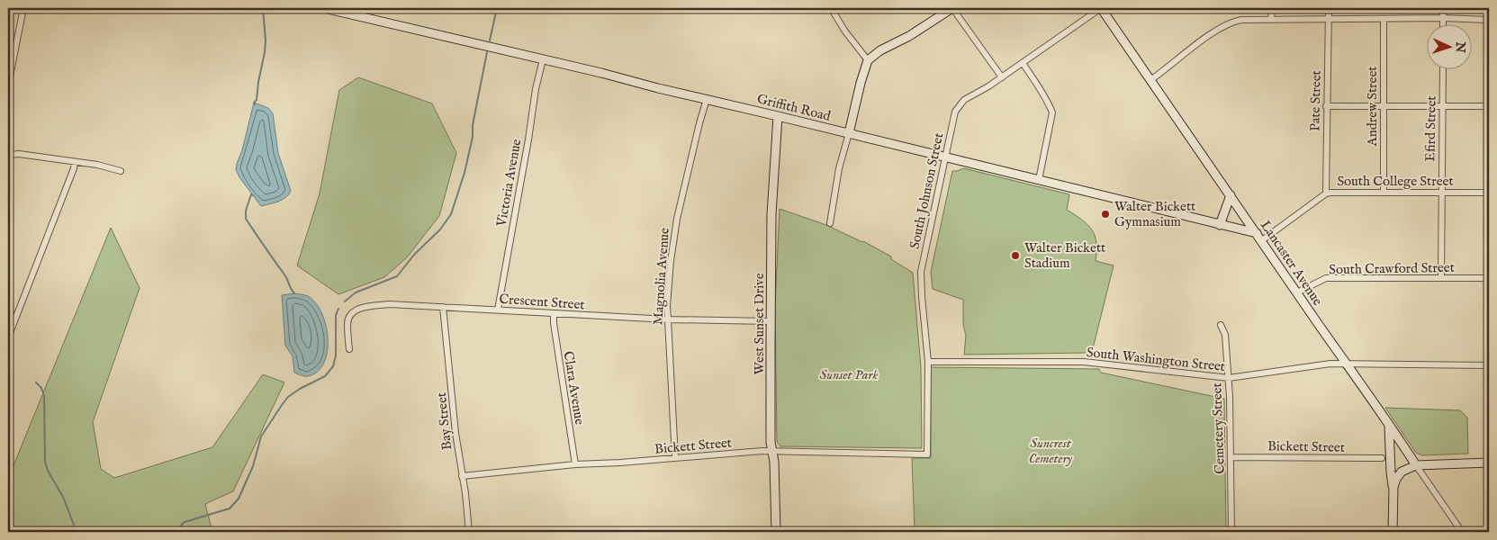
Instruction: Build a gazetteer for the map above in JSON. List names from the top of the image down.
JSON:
{
  "streets": {
    "street": [
      "Pate Street",
      "Andrew Street",
      "Griffith Road",
      "Efird Street",
      "South College Street",
      "Victoria Avenue",
      "South Johnson Street",
      "Lancaster Avenue",
      "South Crawford Street",
      "Magnolia Avenue",
      "Crescent Street",
      "West Sunset Drive",
      "South Washington Street",
      "Clara Avenue",
      "Bay Street",
      "Cemetery Street",
      "Bickett Street"
    ]
  },
  "crossings": [
    ["Pate Street", "South College Street"],
    ["Andrew Street", "South College Street"],
    ["Griffith Road", "Victoria Avenue"],
    ["Griffith Road", "South Johnson Street"],
    ["Griffith Road", "Lancaster Avenue"],
    ["Griffith Road", "Magnolia Avenue"],
    ["Griffith Road", "West Sunset Drive"],
    ["Efird Street", "South College Street"],
    ["Efird Street", "South Crawford Street"],
    ["South College Street", "Lancaster Avenue"],
    ["Victoria Avenue", "Crescent Street"],
    ["South Johnson Street", "Lancaster Avenue"],
    ["South Johnson Street", "South Washington Street"],
    ["South Johnson Street", "Bickett Street"],
    ["Lancaster Avenue", "South Crawford Street"],
    ["Lancaster Avenue", "South Washington Street"],
    ["Magnolia Avenue", "Crescent Street"],
    ["Magnolia Avenue", "Bickett Street"],
    ["Crescent Street", "West Sunset Drive"],
    ["Crescent Street", "Clara Avenue"],
    ["Crescent Street", "Bay Street"],
    ["West Sunset Drive", "Bickett Street"],
    ["South Washington Street", "Cemetery Street"],
    ["Clara Avenue", "Bickett Street"],
    ["Bay Street", "Bickett Street"],
    ["Cemetery Street", "Bickett Street"]
  ],
  "parks": ["Sunset Park", "Suncrest Cemetery"],
  "places": ["Walter Bickett Gymnasium", "Walter Bickett Stadium"],
  "north": "right"
}
